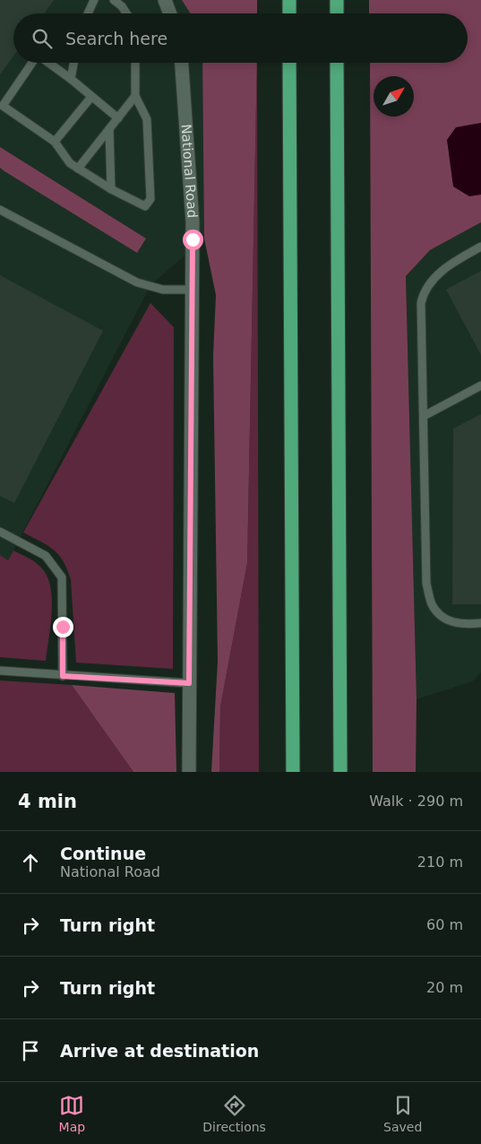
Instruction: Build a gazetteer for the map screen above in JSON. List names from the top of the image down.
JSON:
{
  "streets": {
    "street": ["National Road"]
  },
  "north": "top right",
  "page": {
    "search": "Search here",
    "heading": ["4 min", "Walk · 290 m"],
    "list": [
      ["Continue", "National Road", "210 m"],
      ["Turn right", "60 m"],
      ["Turn right", "20 m"],
      "Arrive at destination"
    ],
    "nav": ["Map", "Directions", "Saved"]
  }
}
